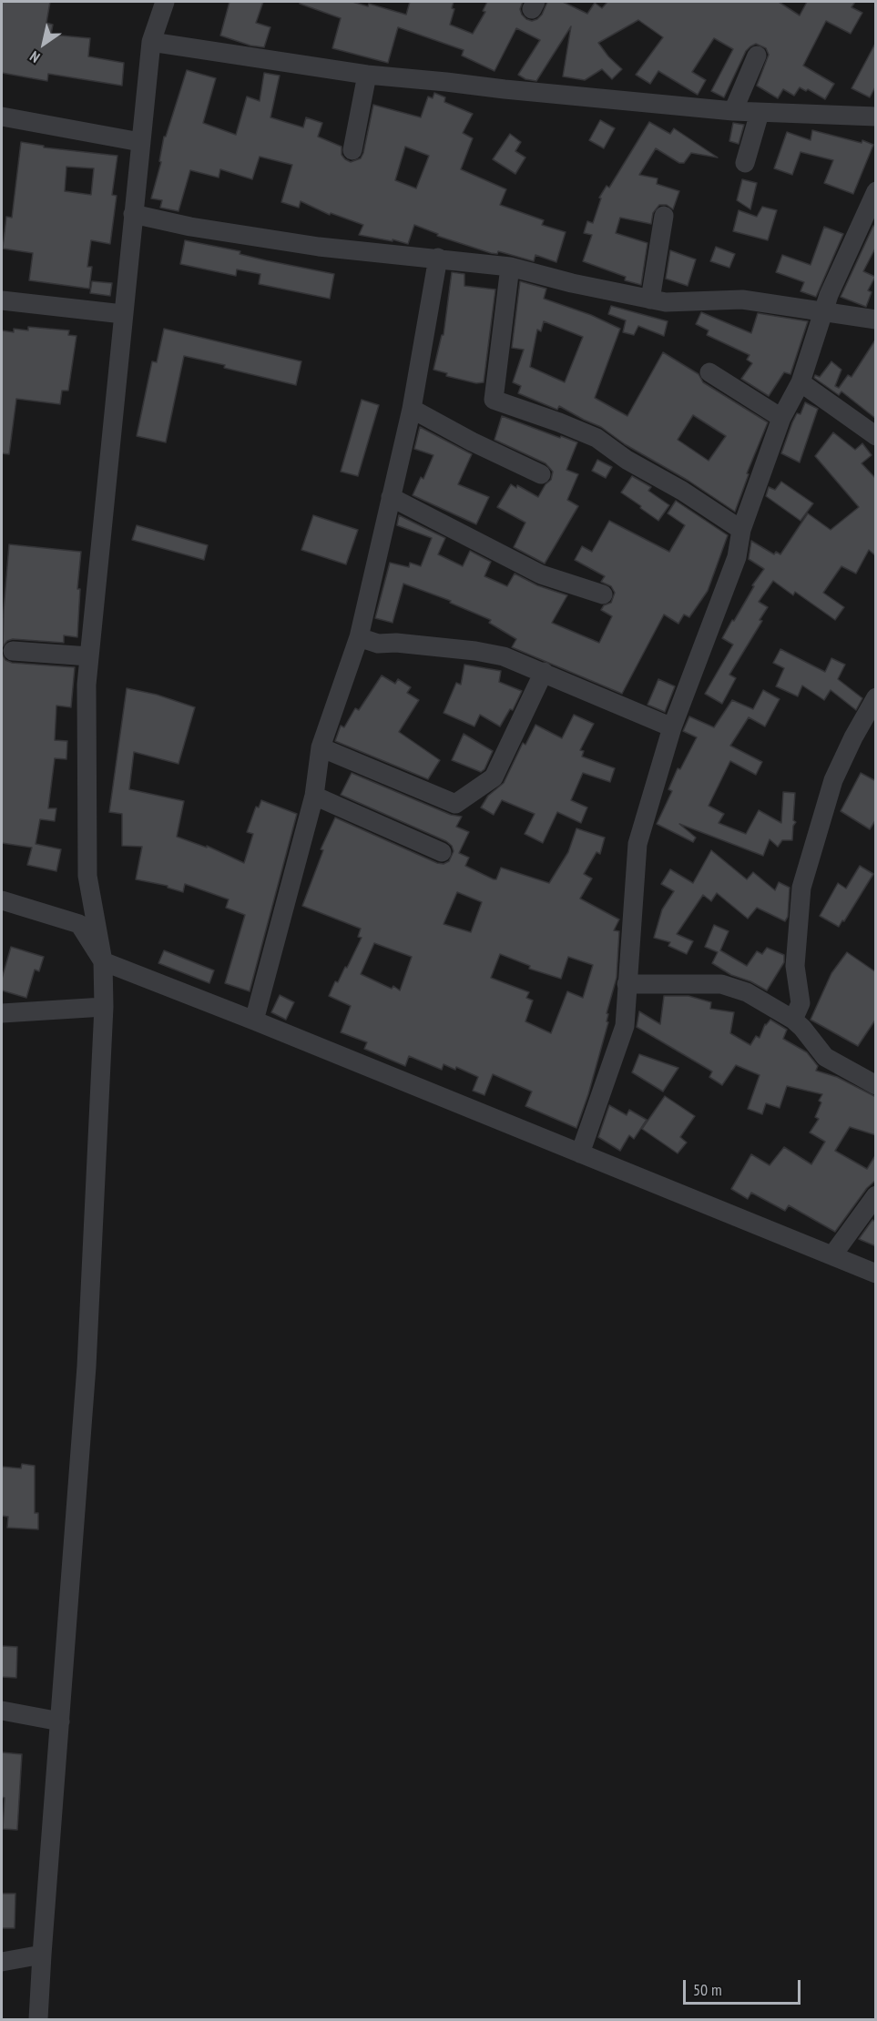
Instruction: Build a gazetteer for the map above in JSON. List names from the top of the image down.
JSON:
{
  "scale_bar": "50 m",
  "north": "bottom left"
}
